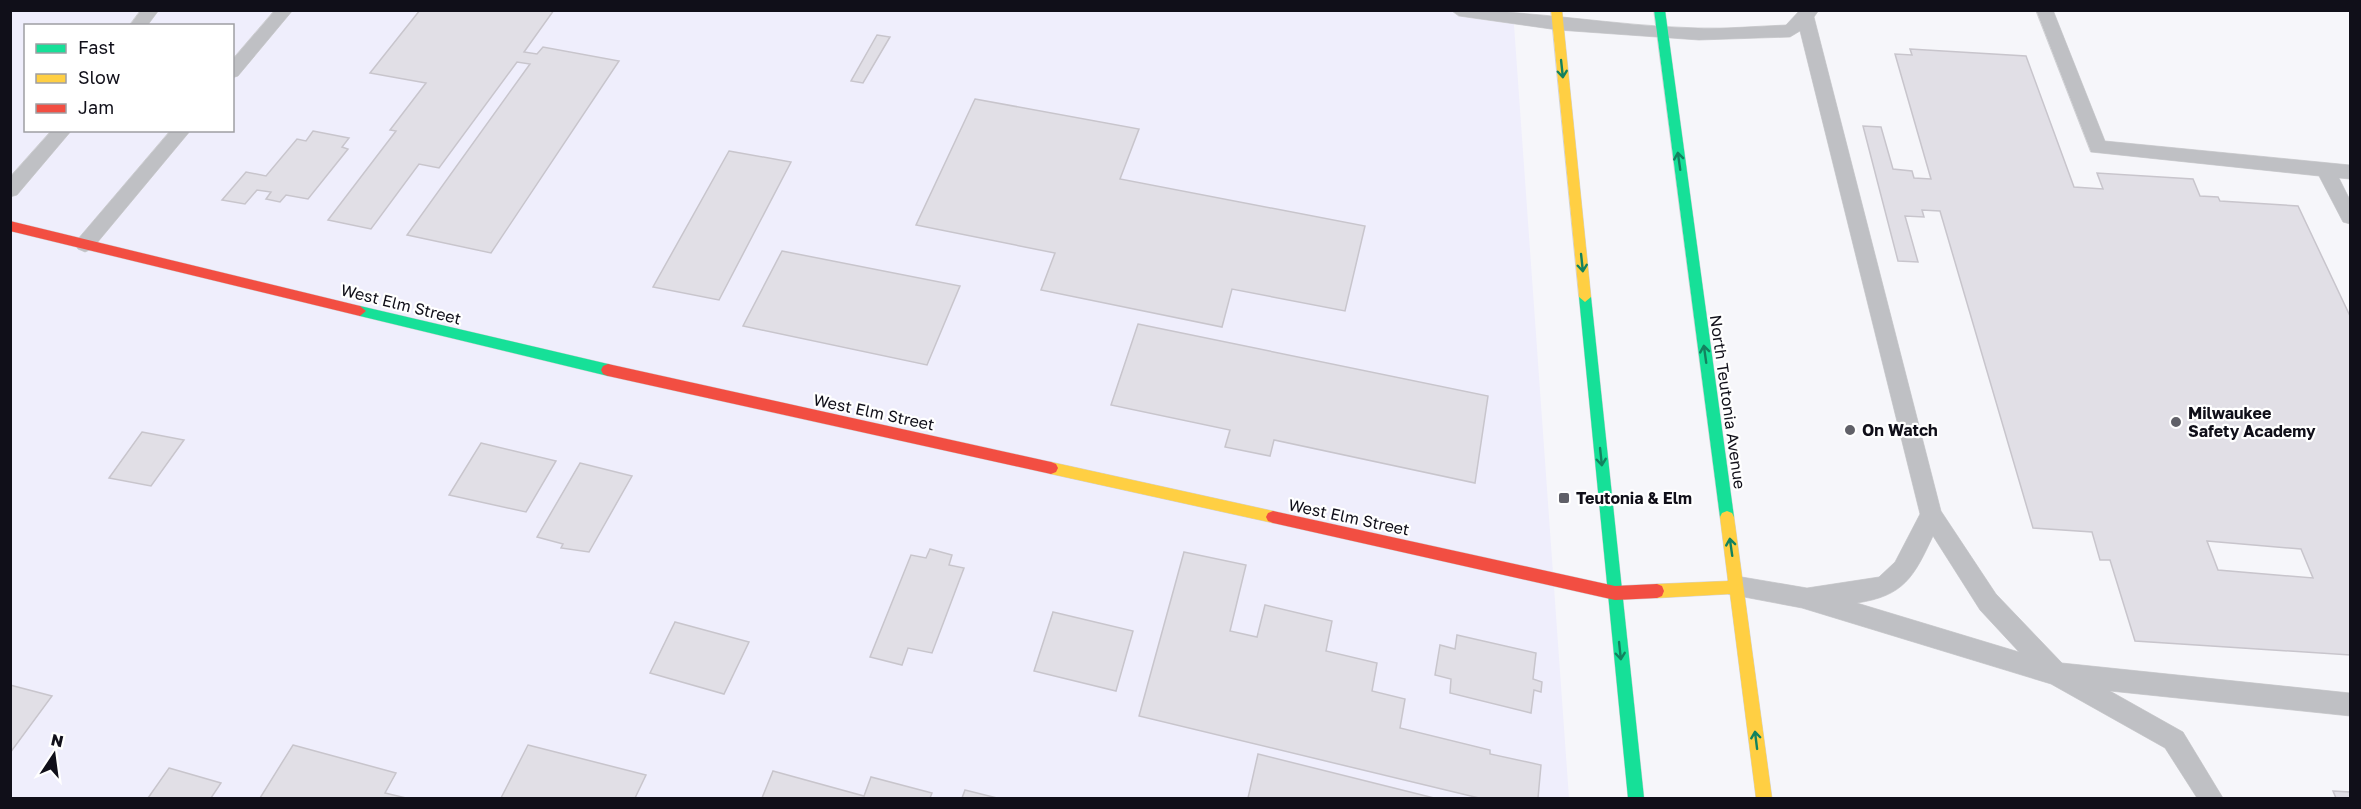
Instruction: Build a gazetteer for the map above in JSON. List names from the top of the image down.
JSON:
{
  "streets": {
    "main road": ["West Elm Street", "North Teutonia Avenue"]
  },
  "crossings": [
    ["West Elm Street", "North Teutonia Avenue"]
  ],
  "places": {
    "other": ["Milwaukee Safety Academy", "On Watch"],
    "transit": ["Teutonia & Elm"]
  },
  "legend": ["Fast", "Slow", "Jam"],
  "north": "top"
}
